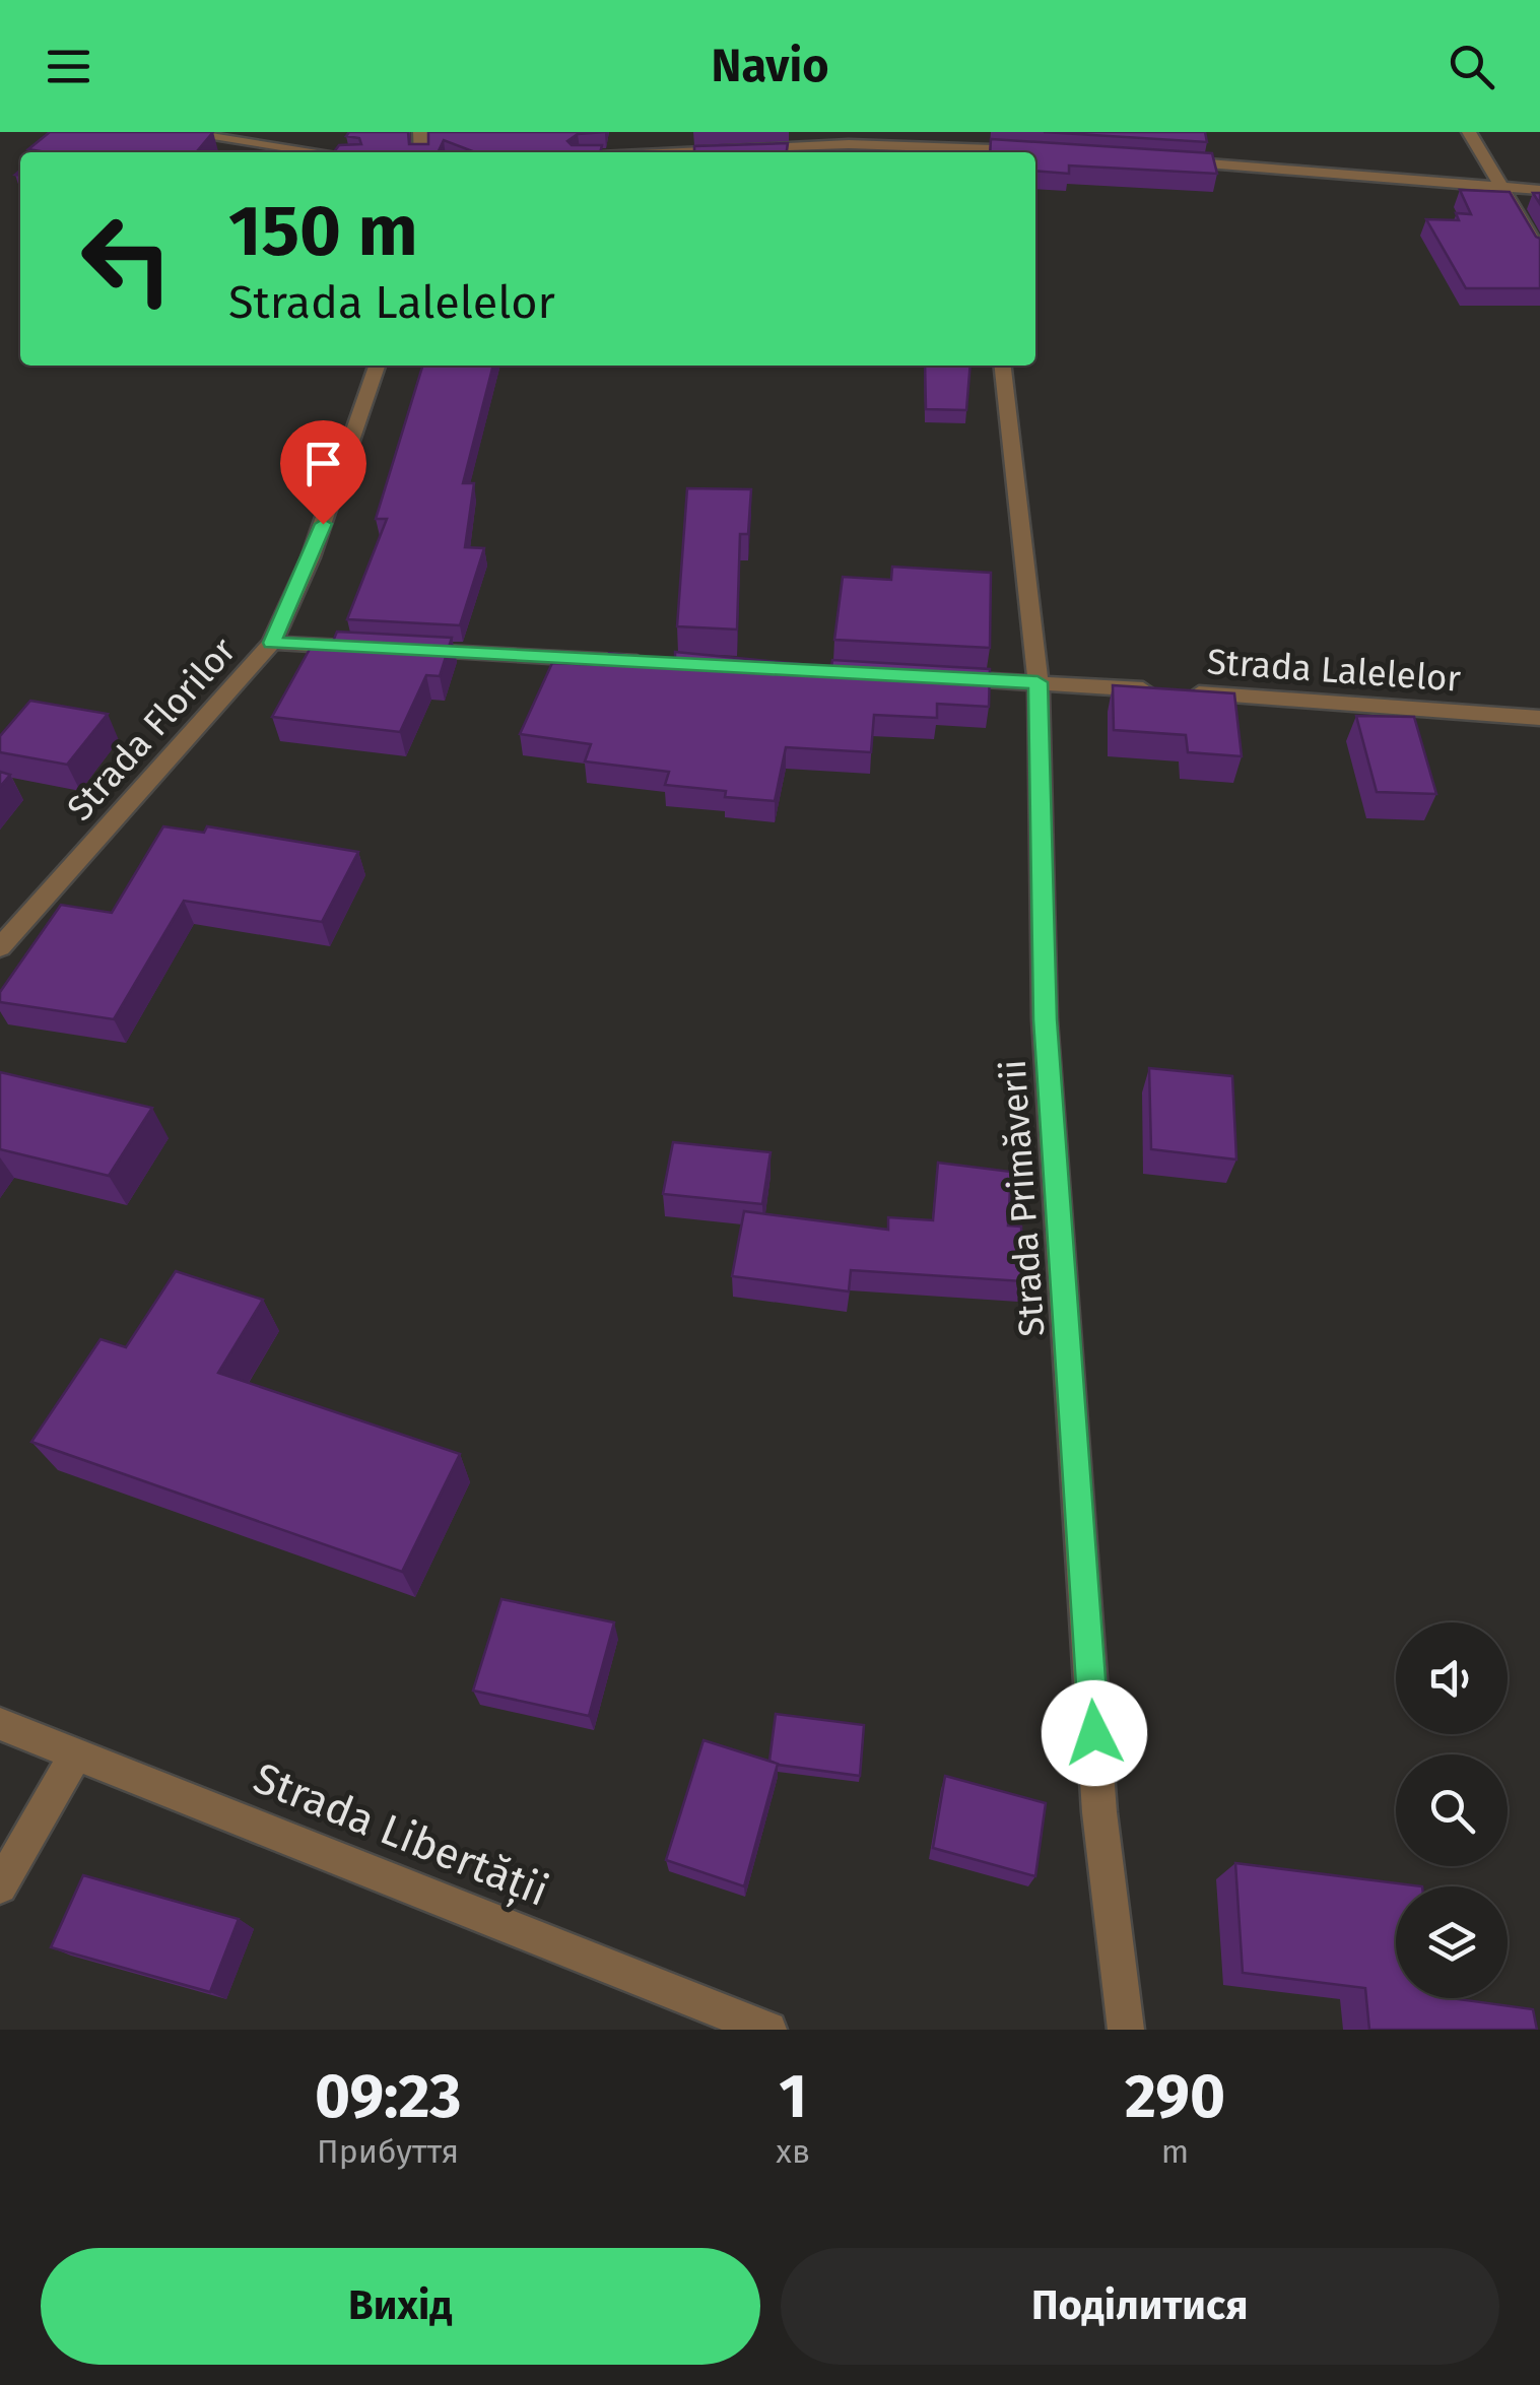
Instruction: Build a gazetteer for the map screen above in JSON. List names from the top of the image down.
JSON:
{
  "streets": {
    "street": [
      "Strada Lalelelor",
      "Strada Florilor",
      "Strada Primăverii",
      "Strada Libertății"
    ]
  },
  "crossings": [
    ["Strada Lalelelor", "Strada Primăverii"]
  ],
  "page": {
    "header": "Navio",
    "turn": ["150 m", "Strada Lalelelor"],
    "eta": [
      "09:23",
      "Прибуття",
      "1",
      "хв",
      "290",
      "m"
    ],
    "buttons": ["Вихід", "Поділитися"]
  }
}
